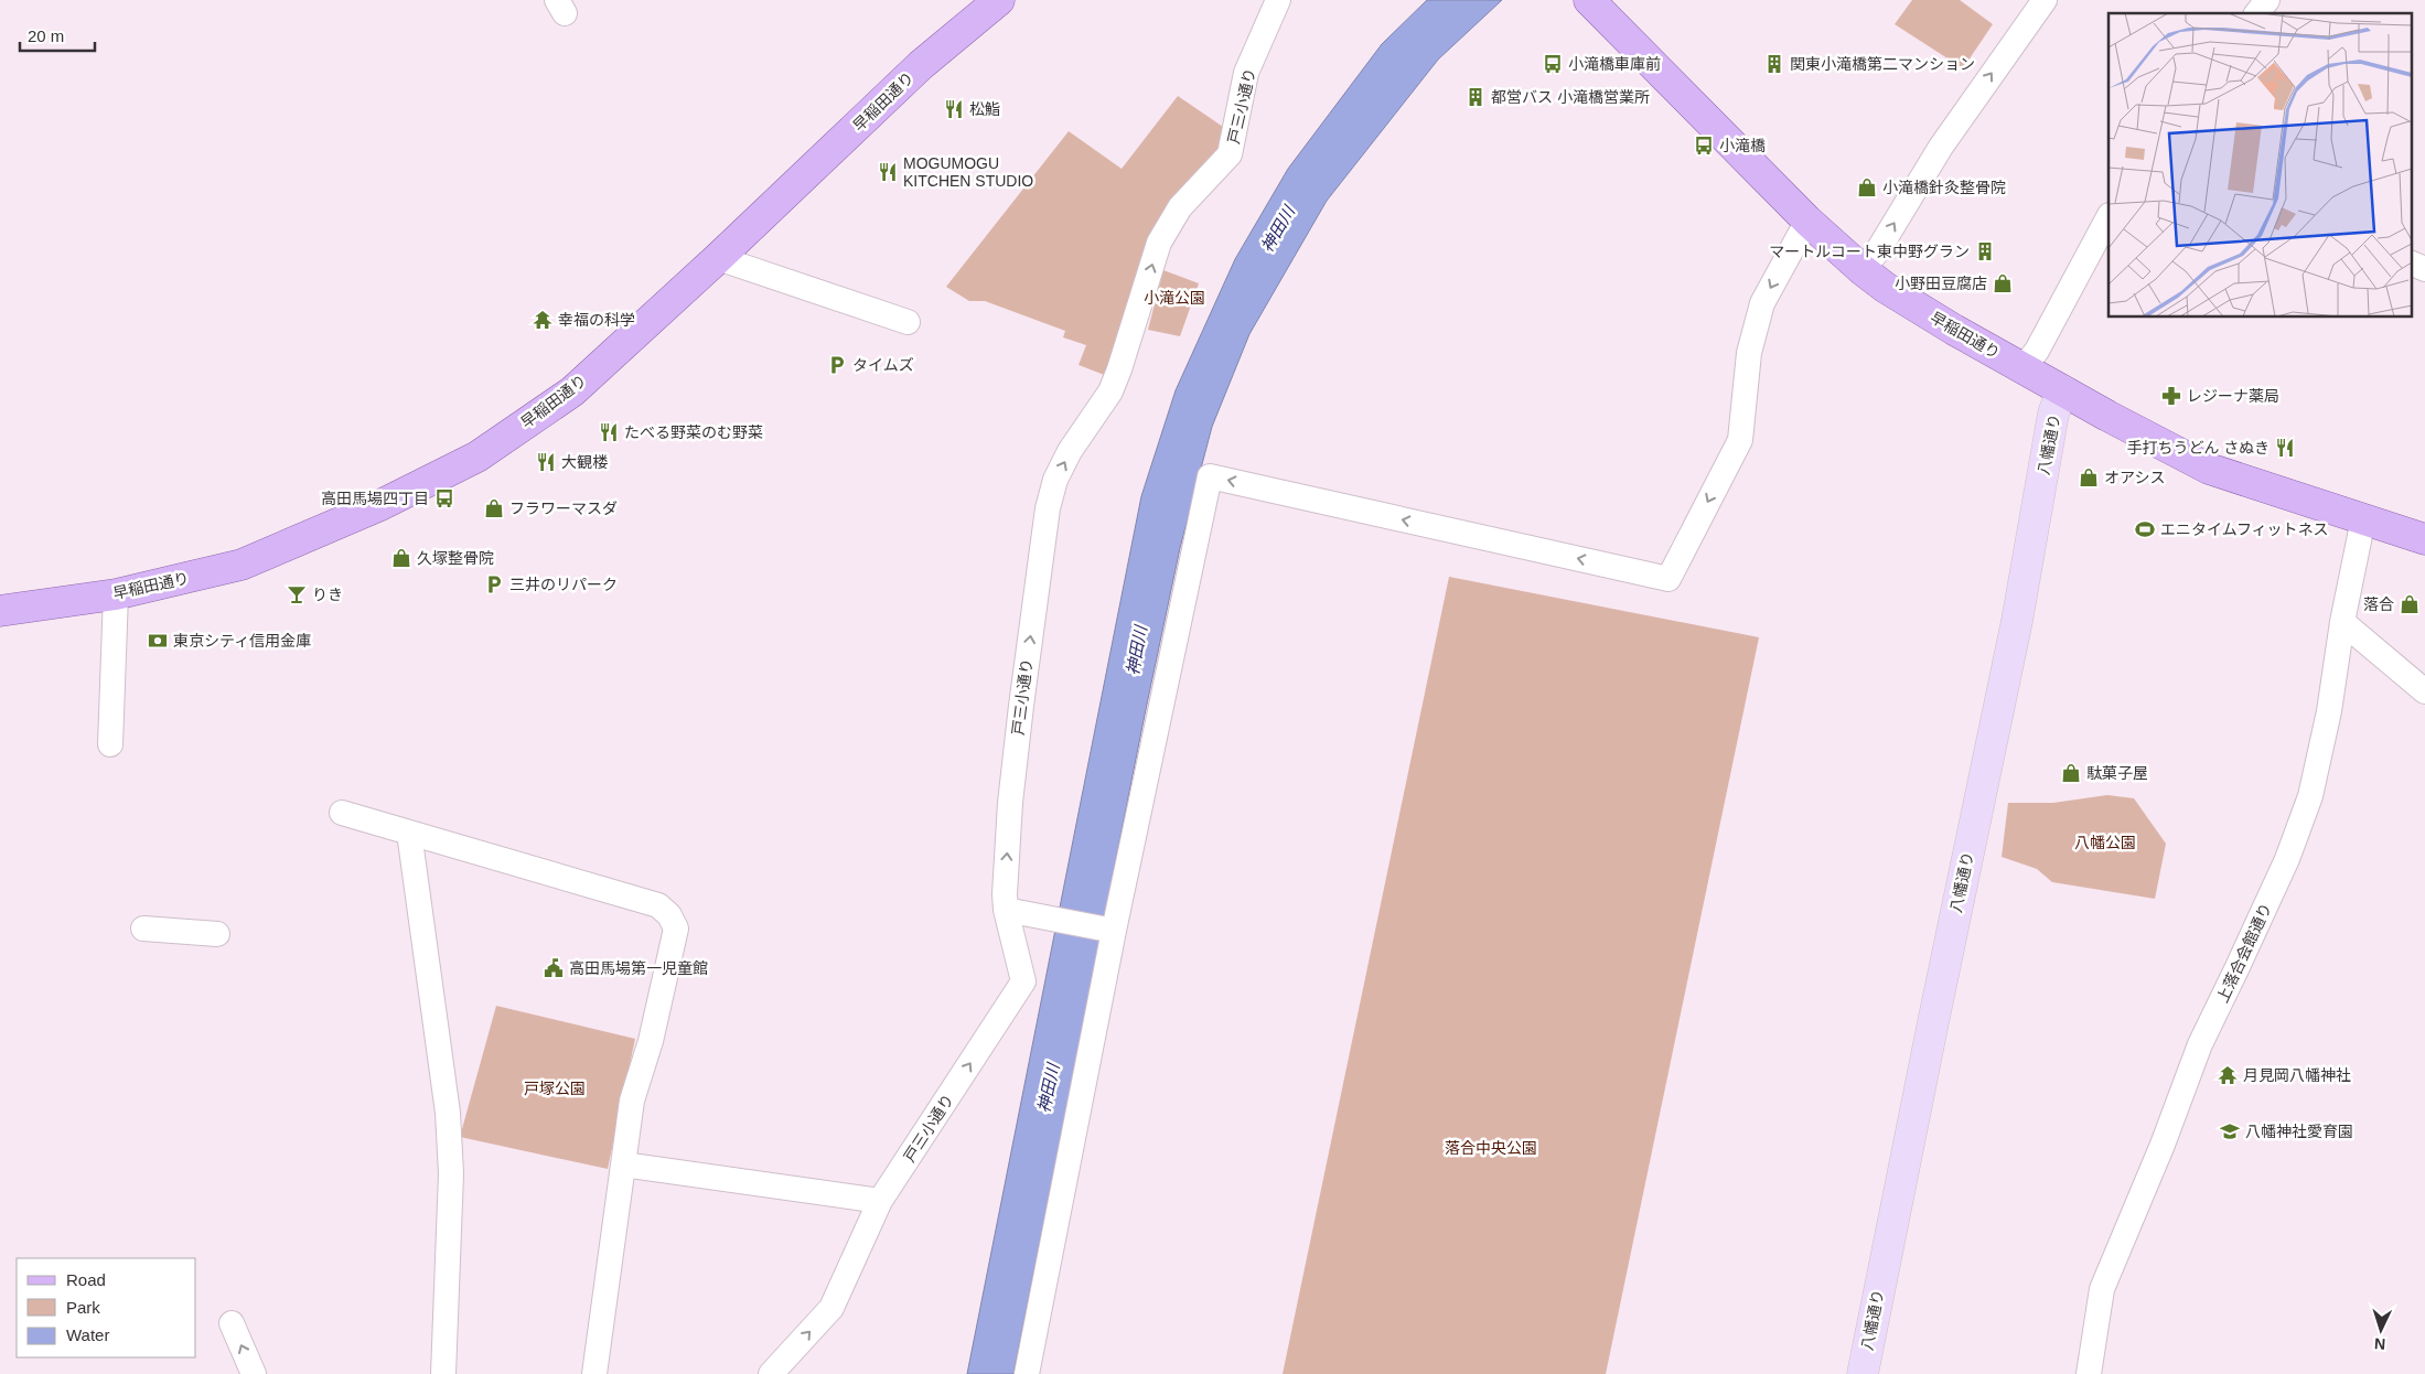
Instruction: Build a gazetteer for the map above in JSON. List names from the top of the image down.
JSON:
{
  "streets": {
    "main road": ["早稲田通り"],
    "street": ["戸三小通り", "八幡通り", "上落合会館通り"]
  },
  "crossings": [
    ["早稲田通り", "八幡通り"],
    ["早稲田通り", "上落合会館通り"]
  ],
  "water": ["神田川"],
  "parks": [
    "小滝公園",
    "八幡公園",
    "戸塚公園",
    "落合中央公園"
  ],
  "places": {
    "bus stop": ["小滝橋車庫前", "小滝橋", "高田馬場四丁目"],
    "building": ["関東小滝橋第二マンション", "都営バス 小滝橋営業所", "マートルコート東中野グラン"],
    "restaurant": [
      "松鮨",
      "MOGUMOGU KITCHEN STUDIO",
      "たべる野菜のむ野菜",
      "手打ちうどん さぬき",
      "大観楼"
    ],
    "shop": [
      "小滝橋針灸整骨院",
      "小野田豆腐店",
      "オアシス",
      "フラワーマスダ",
      "久塚整骨院",
      "落合",
      "駄菓子屋"
    ],
    "temple": ["幸福の科学", "月見岡八幡神社"],
    "parking": ["タイムズ", "三井のリパーク"],
    "pharmacy": ["レジーナ薬局"],
    "sports": ["エニタイムフィットネス"],
    "bar": ["りき"],
    "bank": ["東京シティ信用金庫"],
    "public building": ["高田馬場第一児童館"],
    "school or university": ["八幡神社愛育園"]
  },
  "legend": ["Road", "Park", "Water"],
  "scale_bar": "20 m",
  "north": "bottom"
}
